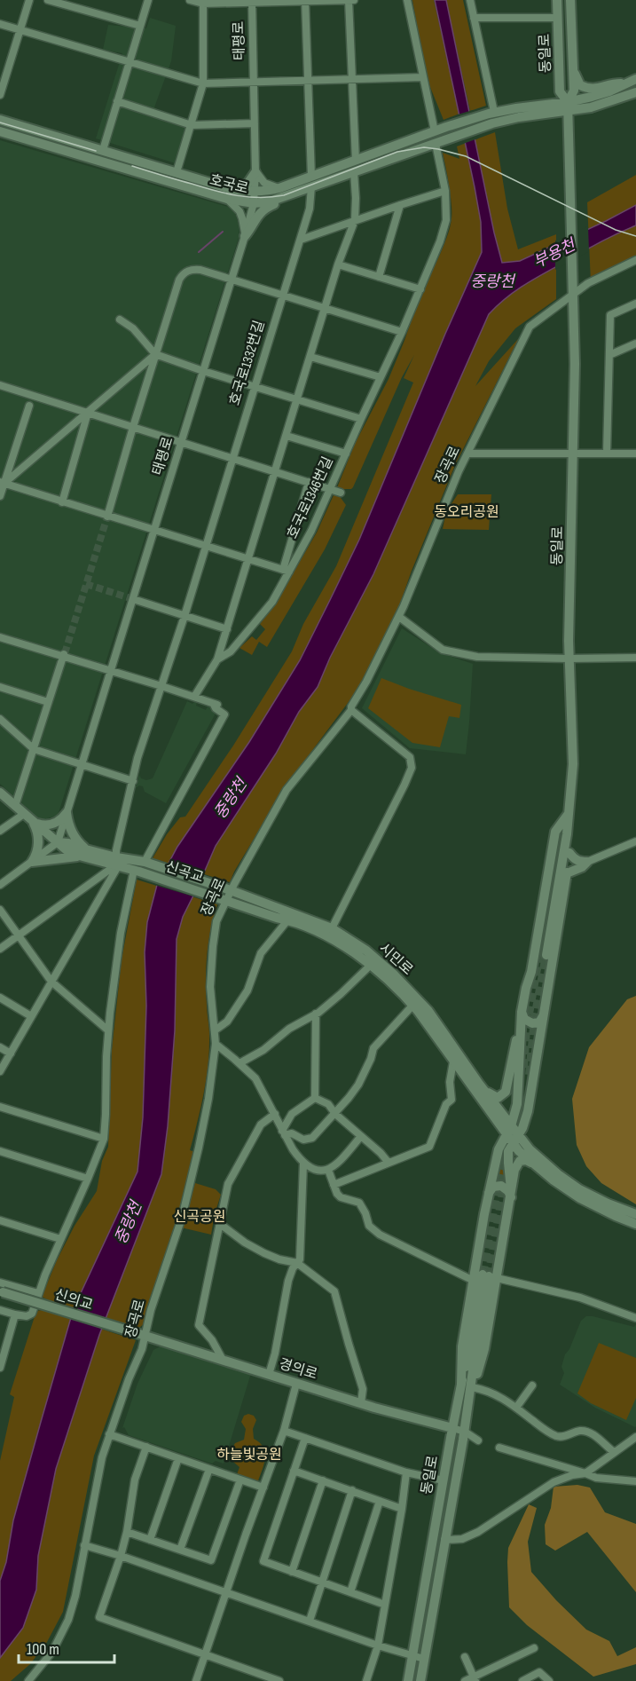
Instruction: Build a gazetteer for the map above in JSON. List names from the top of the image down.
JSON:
{
  "streets": {
    "street": [
      "태평로",
      "동일로",
      "호국로",
      "호국로1332번길",
      "장곡로",
      "호국로1346번길",
      "신곡교",
      "시민로",
      "신의교",
      "경의로"
    ]
  },
  "crossings": [
    ["태평로", "호국로"],
    ["태평로", "시민로"],
    ["동일로", "장곡로"],
    ["동일로", "경의로"],
    ["호국로", "호국로1332번길"],
    ["호국로", "호국로1346번길"],
    ["호국로1332번길", "시민로"],
    ["장곡로", "신곡교"],
    ["장곡로", "시민로"],
    ["장곡로", "신의교"],
    ["장곡로", "경의로"],
    ["신곡교", "시민로"],
    ["신의교", "경의로"]
  ],
  "water": ["부용천", "중랑천"],
  "parks": ["동오리공원", "신곡공원", "하늘빛공원"],
  "scale_bar": "100 m"
}
